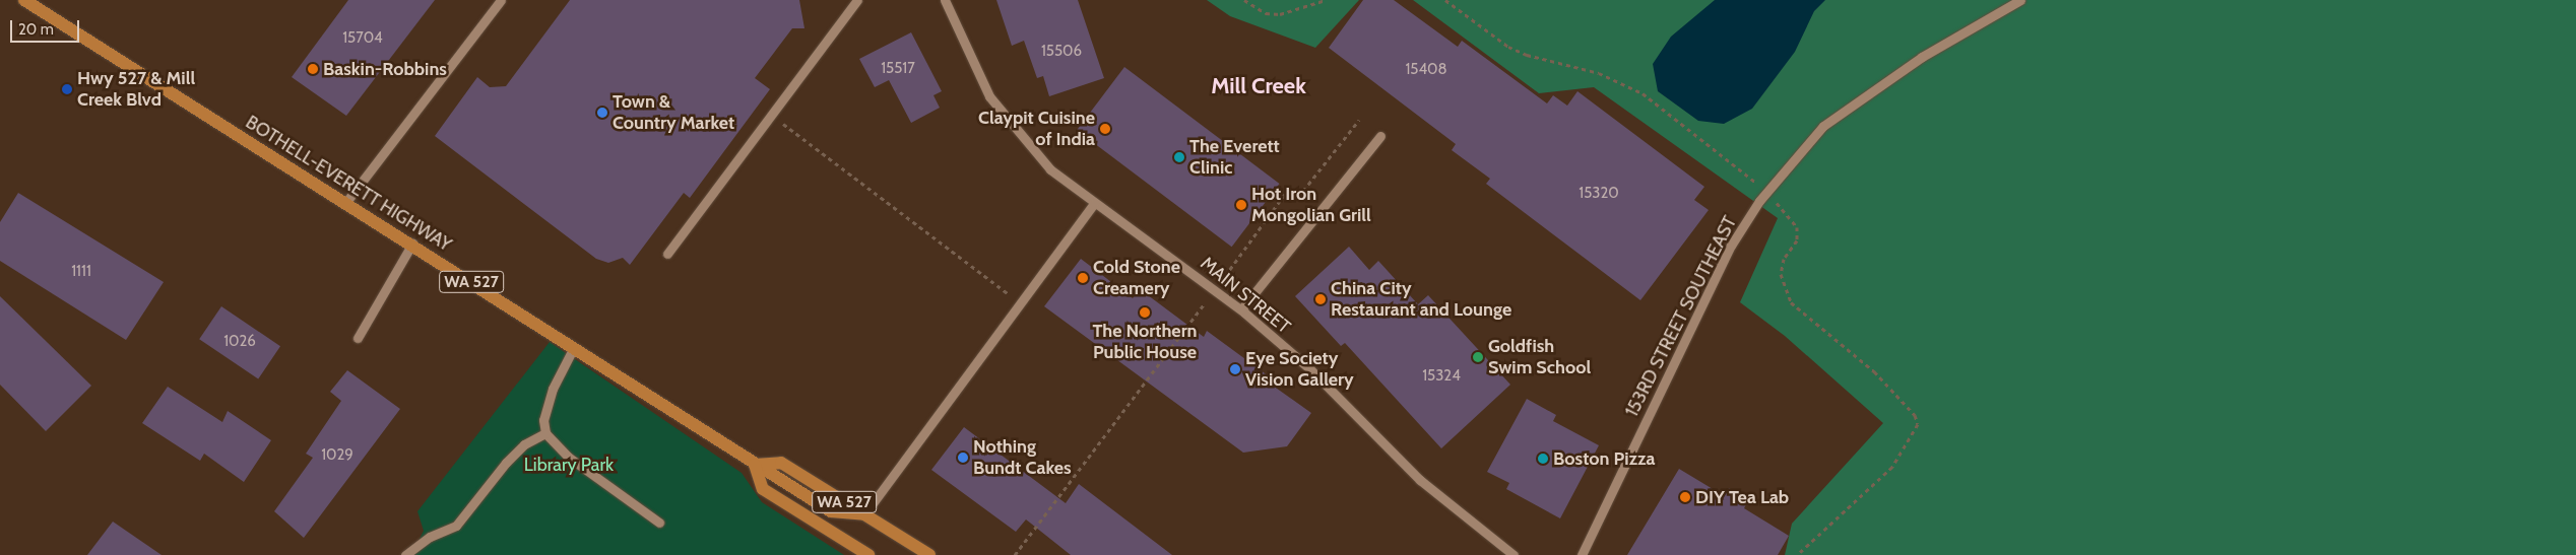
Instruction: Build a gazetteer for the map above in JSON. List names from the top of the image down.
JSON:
{
  "streets": {
    "main road": ["BOTHELL-EVERETT HIGHWAY", "WA 527"],
    "street": ["MAIN STREET", "153RD STREET SOUTHEAST"]
  },
  "crossings": [
    ["BOTHELL-EVERETT HIGHWAY", "WA 527"]
  ],
  "districts": ["Mill Creek"],
  "parks": ["Library Park"],
  "places": [
    "Baskin-Robbins",
    "Hwy 527 & Mill Creek Blvd",
    "Town & Country Market",
    "Claypit Cuisine of India",
    "The Everett Clinic",
    "Hot Iron Mongolian Grill",
    "Cold Stone Creamery",
    "China City Restaurant and Lounge",
    "The Northern Public House",
    "Goldfish Swim School",
    "Eye Society Vision Gallery",
    "Nothing Bundt Cakes",
    "Boston Pizza",
    "DIY Tea Lab"
  ],
  "house_numbers": [
    "15704",
    "15506",
    "15517",
    "15408",
    "15320",
    "1111",
    "1026",
    "15324",
    "1029"
  ],
  "scale_bar": "20 m"
}
